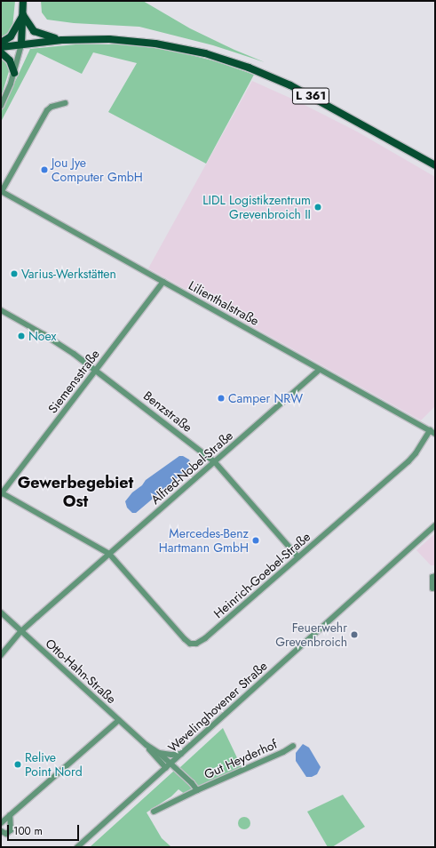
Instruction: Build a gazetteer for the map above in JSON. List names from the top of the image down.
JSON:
{
  "streets": {
    "main road": ["L 361"],
    "street": [
      "Lilienthalstraße",
      "Siemensstraße",
      "Benzstraße",
      "Alfred-Nobel-Straße",
      "Heinrich-Goebel-Straße",
      "Otto-Hahn-Straße",
      "Wevelinghovener Straße",
      "Gut Heyderhof"
    ]
  },
  "crossings": [
    ["Lilienthalstraße", "Siemensstraße"],
    ["Lilienthalstraße", "Alfred-Nobel-Straße"],
    ["Lilienthalstraße", "Heinrich-Goebel-Straße"],
    ["Siemensstraße", "Benzstraße"],
    ["Benzstraße", "Alfred-Nobel-Straße"],
    ["Benzstraße", "Heinrich-Goebel-Straße"],
    ["Alfred-Nobel-Straße", "Heinrich-Goebel-Straße"],
    ["Alfred-Nobel-Straße", "Otto-Hahn-Straße"],
    ["Otto-Hahn-Straße", "Wevelinghovener Straße"],
    ["Otto-Hahn-Straße", "Gut Heyderhof"],
    ["Wevelinghovener Straße", "Gut Heyderhof"]
  ],
  "districts": ["Gewerbegebiet Ost"],
  "places": [
    "Jou Jye Computer GmbH",
    "LIDL Logistikzentrum Grevenbroich II",
    "Varius-Werkstätten",
    "Noex",
    "Camper NRW",
    "Mercedes-Benz Hartmann GmbH",
    "Feuerwehr Grevenbroich",
    "Relive Point Nord"
  ],
  "scale_bar": "100 m"
}
